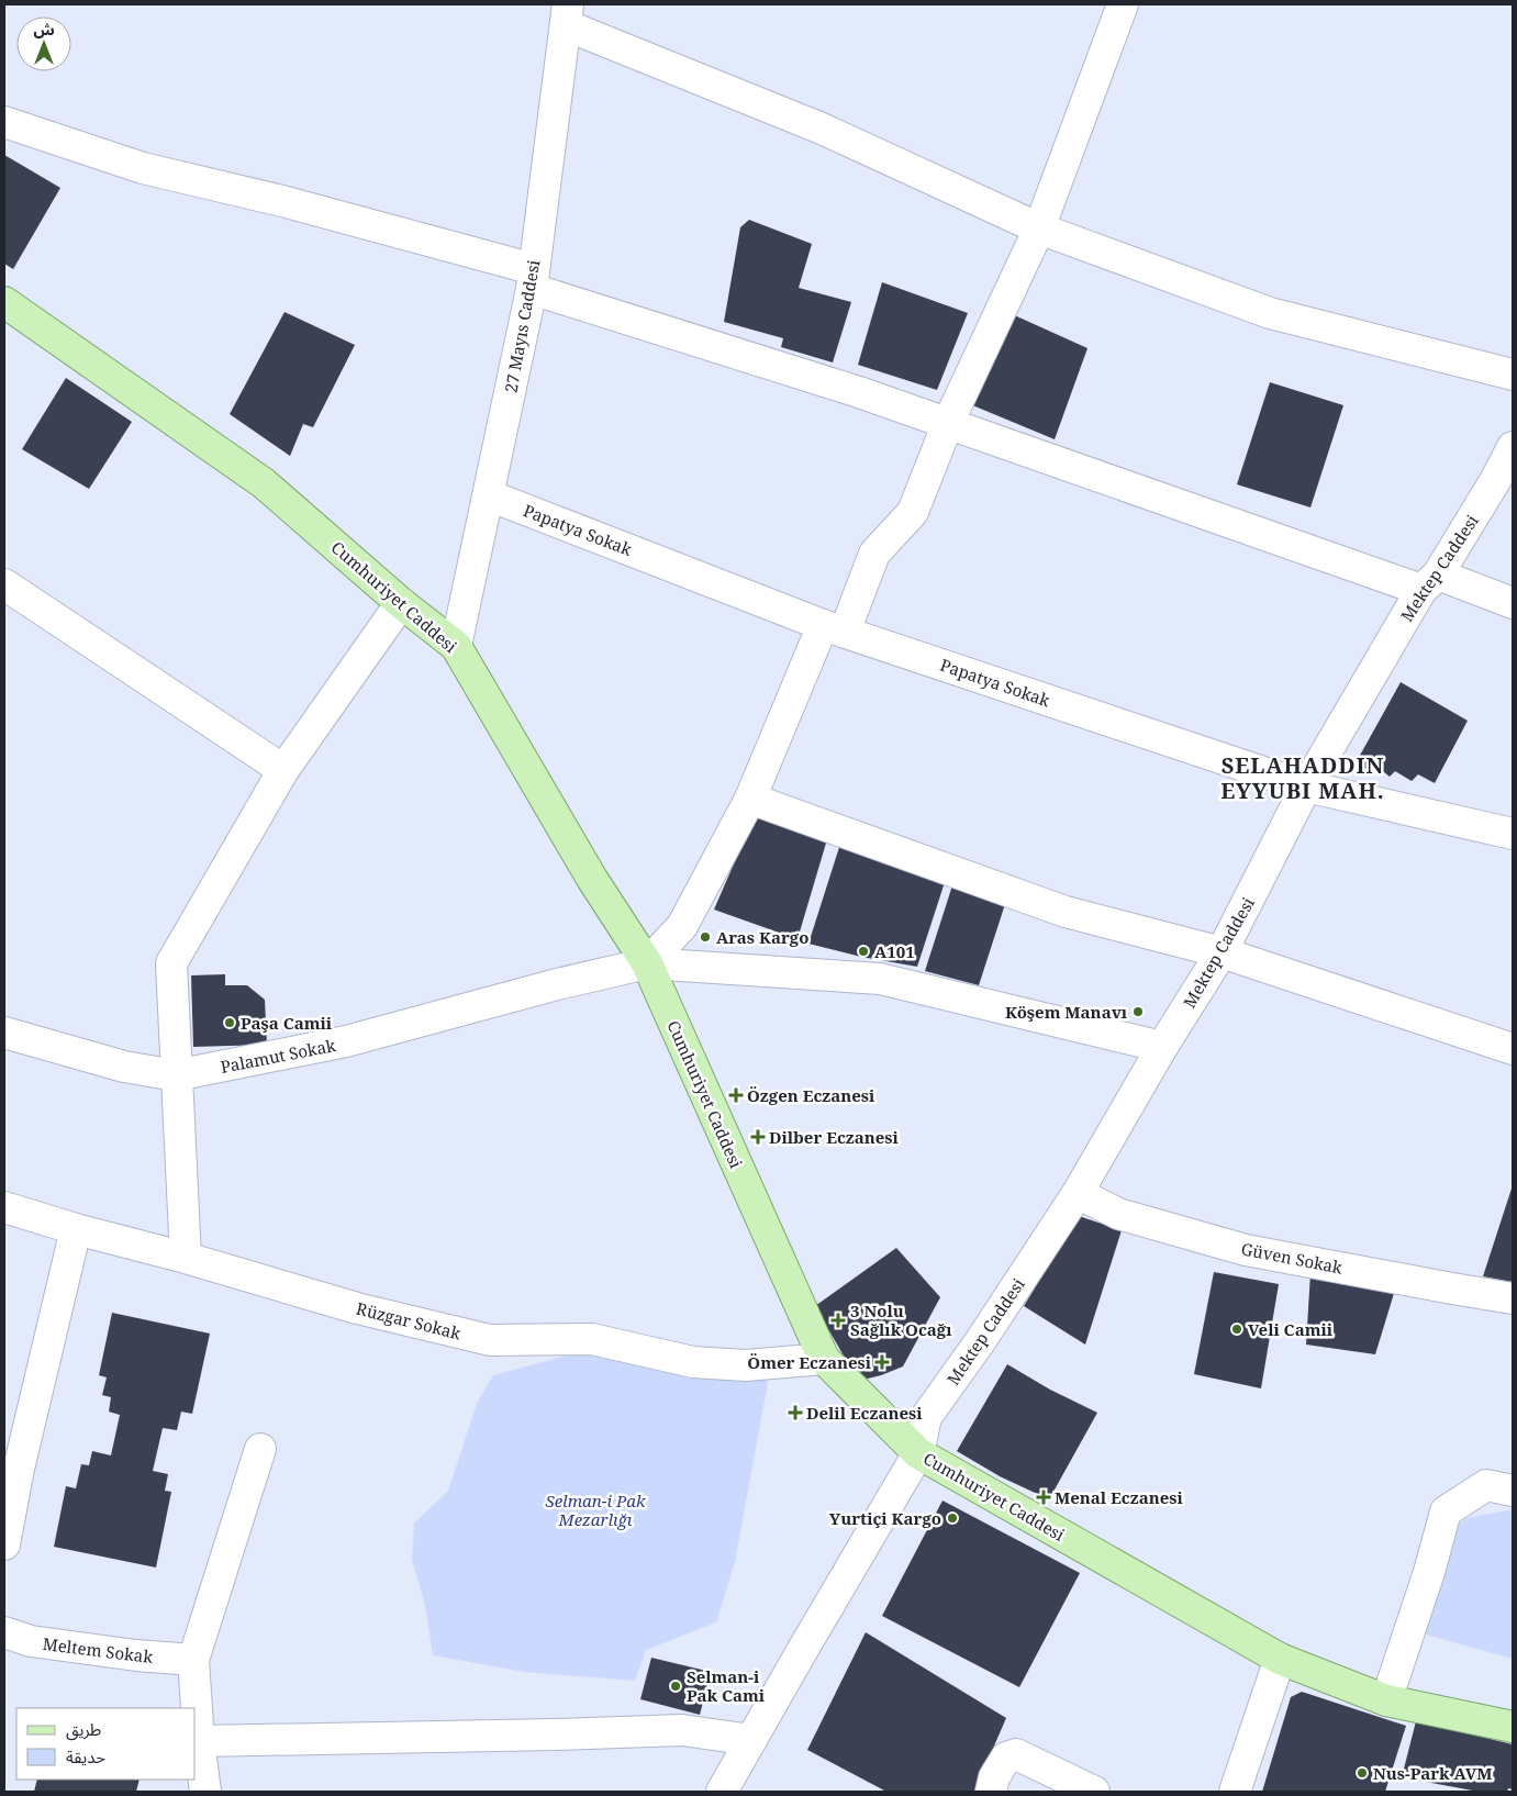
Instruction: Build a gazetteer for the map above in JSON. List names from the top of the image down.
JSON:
{
  "streets": {
    "main road": ["Cumhuriyet Caddesi"],
    "street": [
      "27 Mayıs Caddesi",
      "Papatya Sokak",
      "Mektep Caddesi",
      "Palamut Sokak",
      "Güven Sokak",
      "Rüzgar Sokak",
      "Meltem Sokak"
    ]
  },
  "crossings": [
    ["27 Mayıs Caddesi", "Papatya Sokak"],
    ["27 Mayıs Caddesi", "Cumhuriyet Caddesi"],
    ["Papatya Sokak", "Mektep Caddesi"],
    ["Mektep Caddesi", "Cumhuriyet Caddesi"],
    ["Mektep Caddesi", "Palamut Sokak"],
    ["Mektep Caddesi", "Güven Sokak"],
    ["Cumhuriyet Caddesi", "Palamut Sokak"],
    ["Cumhuriyet Caddesi", "Rüzgar Sokak"]
  ],
  "districts": ["SELAHADDIN EYYUBI MAH."],
  "parks": ["Selman-i Pak Mezarlığı"],
  "places": {
    "other": [
      "Aras Kargo",
      "A101",
      "Köşem Manavı",
      "Paşa Camii",
      "Veli Camii",
      "Yurtiçi Kargo",
      "Selman-i Pak Cami",
      "Nus-Park AVM"
    ],
    "health": [
      "Özgen Eczanesi",
      "Dilber Eczanesi",
      "3 Nolu Sağlık Ocağı",
      "Ömer Eczanesi",
      "Delil Eczanesi",
      "Menal Eczanesi"
    ]
  },
  "legend": ["طريق", "حديقة"],
  "north": "top"
}
